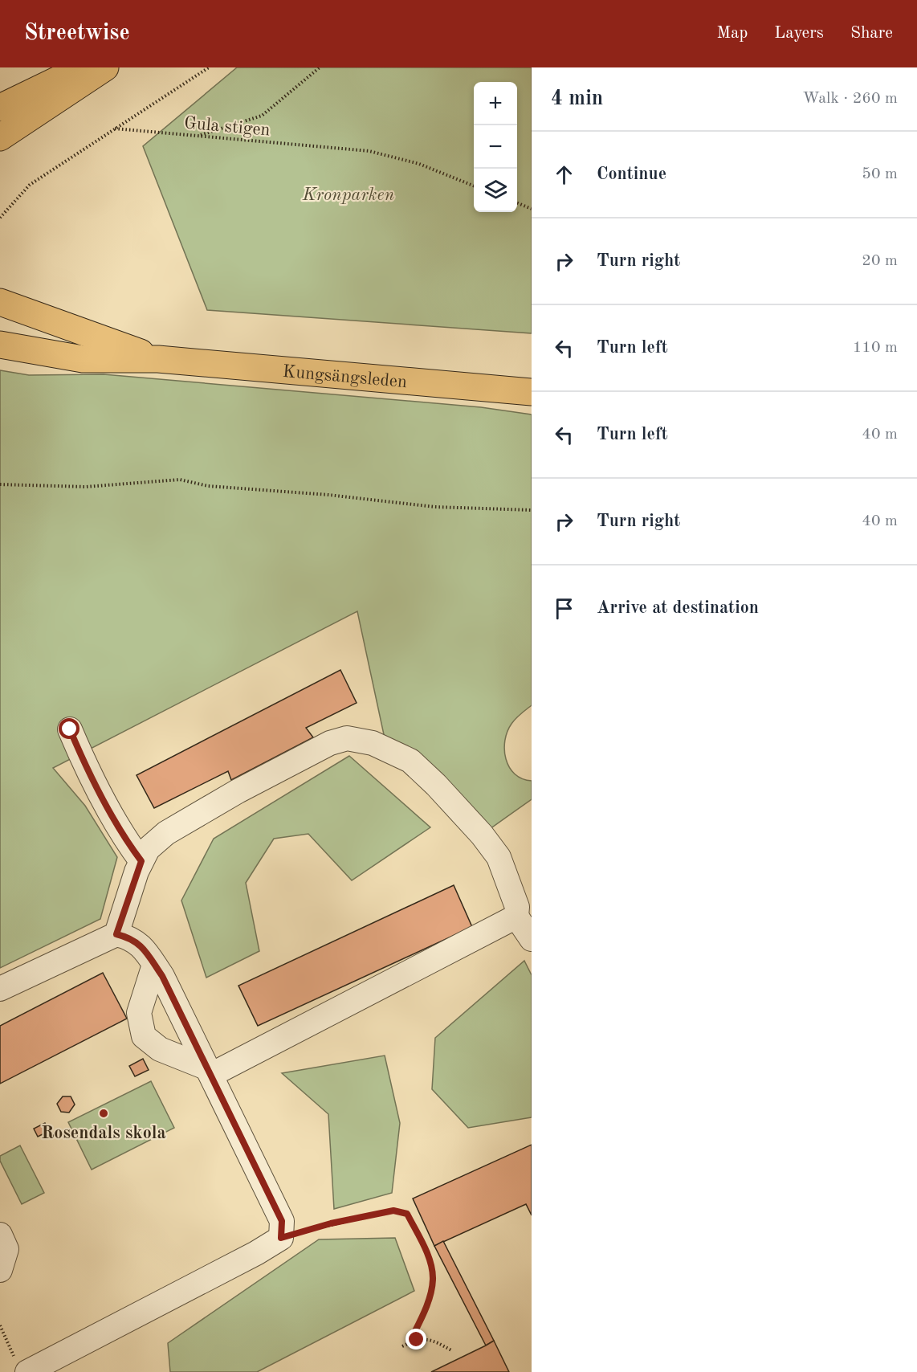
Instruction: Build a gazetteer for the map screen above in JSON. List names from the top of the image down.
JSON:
{
  "streets": {
    "main road": ["Kungsängsleden"],
    "path": ["Gula stigen"]
  },
  "parks": ["Kronparken"],
  "places": ["Rosendals skola"],
  "page": {
    "header": "Streetwise",
    "nav": ["Map", "Layers", "Share"],
    "heading": ["4 min", "Walk · 260 m"],
    "map_buttons": ["+", "−"],
    "list": [
      ["Continue", "50 m"],
      ["Turn right", "20 m"],
      ["Turn left", "110 m"],
      ["Turn left", "40 m"],
      ["Turn right", "40 m"],
      "Arrive at destination"
    ]
  }
}
